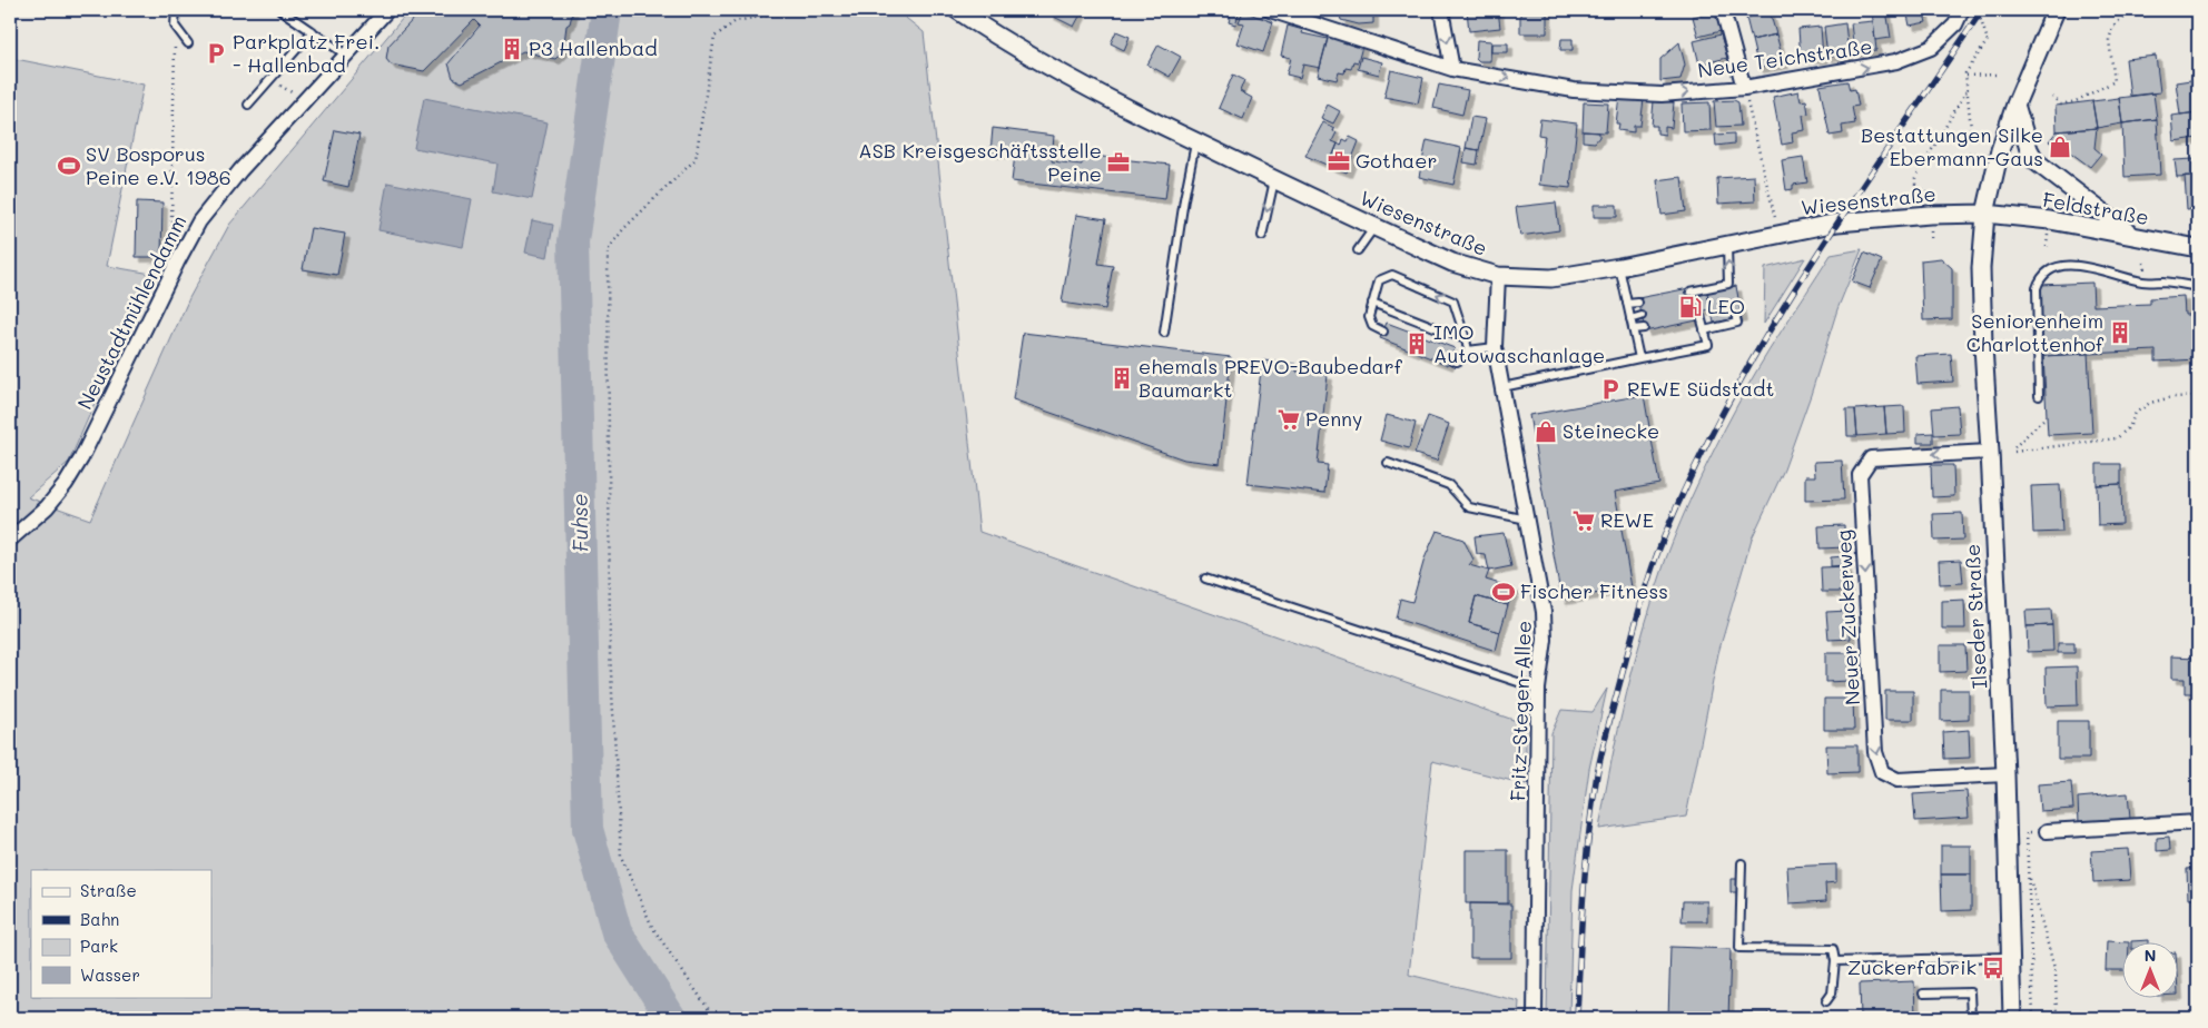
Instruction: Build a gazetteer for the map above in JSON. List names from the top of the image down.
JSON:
{
  "streets": {
    "street": [
      "Neue Teichstraße",
      "Wiesenstraße",
      "Feldstraße",
      "Neustadtmühlendamm",
      "Ilseder Straße",
      "Neuer Zuckerweg",
      "Fritz-Stegen-Allee"
    ]
  },
  "crossings": [
    ["Wiesenstraße", "Feldstraße"],
    ["Wiesenstraße", "Ilseder Straße"],
    ["Wiesenstraße", "Fritz-Stegen-Allee"],
    ["Feldstraße", "Ilseder Straße"],
    ["Ilseder Straße", "Neuer Zuckerweg"]
  ],
  "one_way": ["Neue Teichstraße"],
  "water": ["Fuhse"],
  "places": {
    "building": [
      "P3 Hallenbad",
      "Seniorenheim Charlottenhof",
      "IMO Autowaschanlage",
      "ehemals PREVO-Baubedarf Baumarkt"
    ],
    "parking": ["Parkplatz Frei. - Hallenbad", "REWE Südstadt"],
    "shop": ["Bestattungen Silke Ebermann-Gaus", "Steinecke"],
    "office": ["Gothaer", "ASB Kreisgeschäftsstelle Peine"],
    "sports": ["SV Bosporus Peine e.V. 1986", "Fischer Fitness"],
    "fuel station": ["LEO"],
    "supermarket": ["Penny", "REWE"],
    "bus stop": ["Zuckerfabrik"]
  },
  "legend": [
    "Straße",
    "Bahn",
    "Park",
    "Wasser"
  ],
  "north": "top"
}
